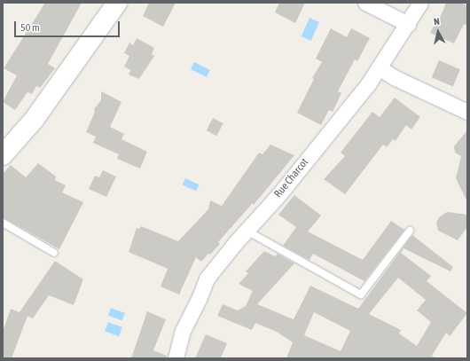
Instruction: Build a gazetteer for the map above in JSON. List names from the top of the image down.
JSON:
{
  "streets": {
    "street": ["Rue Charcot"]
  },
  "scale_bar": "50 m",
  "north": "top"
}
